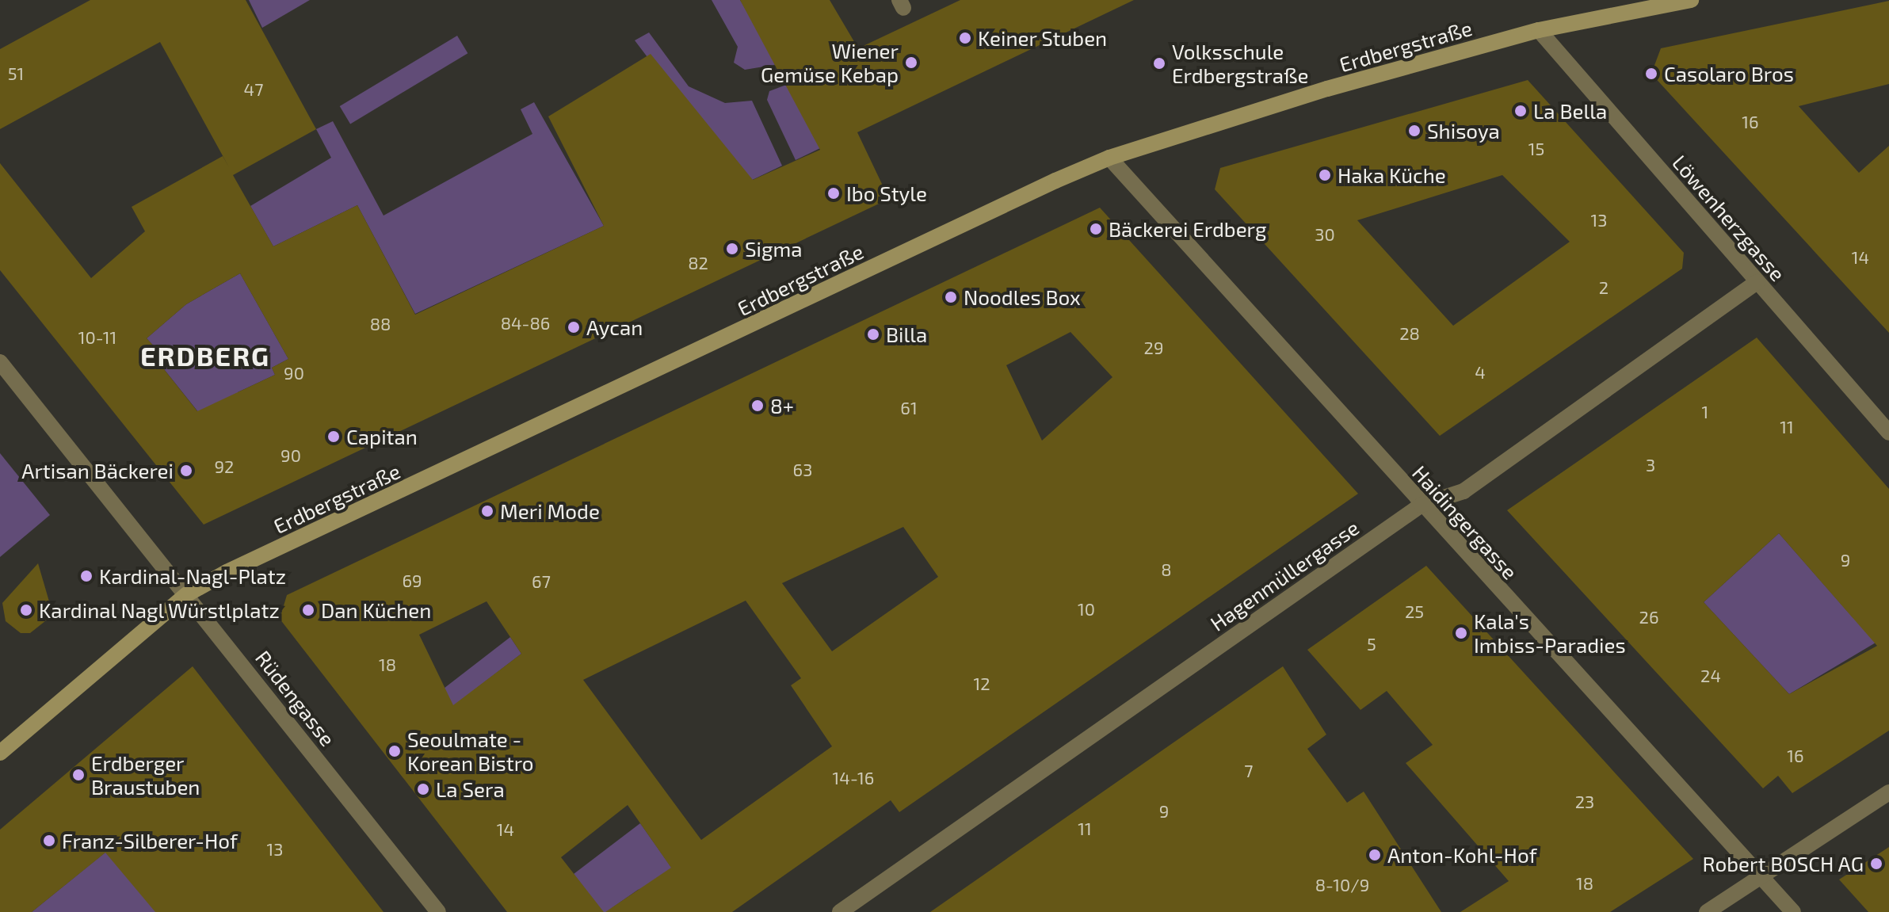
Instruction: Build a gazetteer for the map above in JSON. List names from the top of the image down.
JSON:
{
  "streets": {
    "street": [
      "Erdbergstraße",
      "Löwenherzgasse",
      "Haidingergasse",
      "Hagenmüllergasse",
      "Rüdengasse"
    ]
  },
  "crossings": [
    ["Erdbergstraße", "Löwenherzgasse"],
    ["Erdbergstraße", "Haidingergasse"],
    ["Erdbergstraße", "Rüdengasse"],
    ["Löwenherzgasse", "Hagenmüllergasse"],
    ["Haidingergasse", "Hagenmüllergasse"]
  ],
  "districts": ["ERDBERG"],
  "places": [
    "Keiner Stuben",
    "Wiener Gemüse Kebap",
    "Volksschule Erdbergstraße",
    "Casolaro Bros",
    "La Bella",
    "Shisoya",
    "Haka Küche",
    "Ibo Style",
    "Bäckerei Erdberg",
    "Sigma",
    "Noodles Box",
    "Aycan",
    "Billa",
    "8+",
    "Capitan",
    "Artisan Bäckerei",
    "Meri Mode",
    "Kardinal-Nagl-Platz",
    "Kardinal Nagl Würstlplatz",
    "Dan Küchen",
    "Kala's Imbiss-Paradies",
    "Seoulmate - Korean Bistro",
    "Erdberger Braustuben",
    "La Sera",
    "Franz-Silberer-Hof",
    "Anton-Kohl-Hof",
    "Robert BOSCH AG"
  ],
  "house_numbers": [
    "51",
    "47",
    "16",
    "15",
    "13",
    "30",
    "14",
    "82",
    "2",
    "84-86",
    "88",
    "28",
    "10-11",
    "29",
    "4",
    "90",
    "61",
    "1",
    "11",
    "90",
    "3",
    "92",
    "63",
    "9",
    "8",
    "69",
    "67",
    "10",
    "25",
    "26",
    "5",
    "18",
    "24",
    "12",
    "16",
    "7",
    "14-16",
    "23",
    "9",
    "11",
    "14",
    "13",
    "18",
    "8-10/9"
  ]
}
